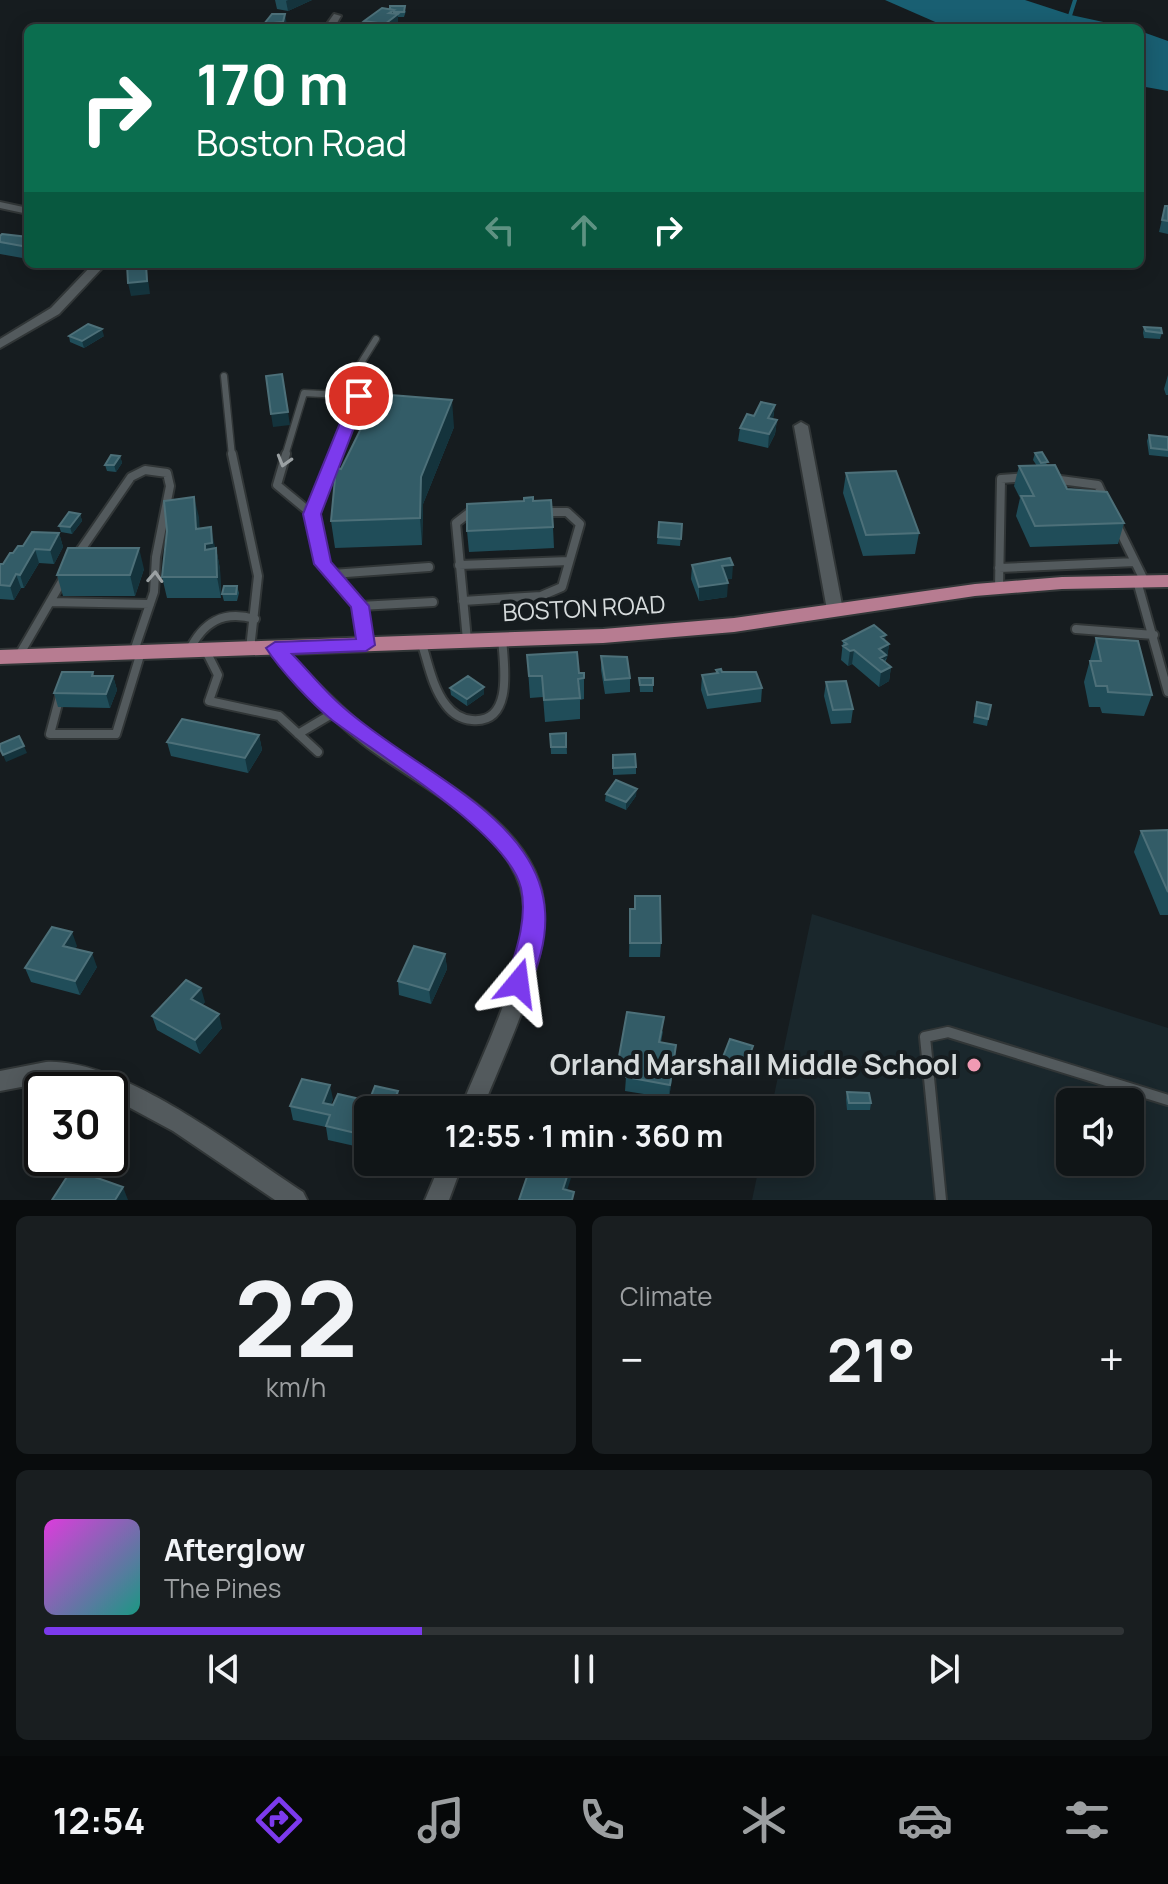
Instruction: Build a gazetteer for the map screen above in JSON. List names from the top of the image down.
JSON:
{
  "streets": {
    "main road": ["BOSTON ROAD"]
  },
  "places": ["Orland Marshall Middle School"],
  "page": {
    "turn": ["170 m", "Boston Road"],
    "limit": "30",
    "trip": "12:55 · 1 min · 360 m",
    "tile": [
      ["22", "km/h"],
      "Climate"
    ],
    "heat": ["−", "21°", "+"],
    "song": ["Afterglow", "The Pines"],
    "tabs": "12:54"
  }
}
